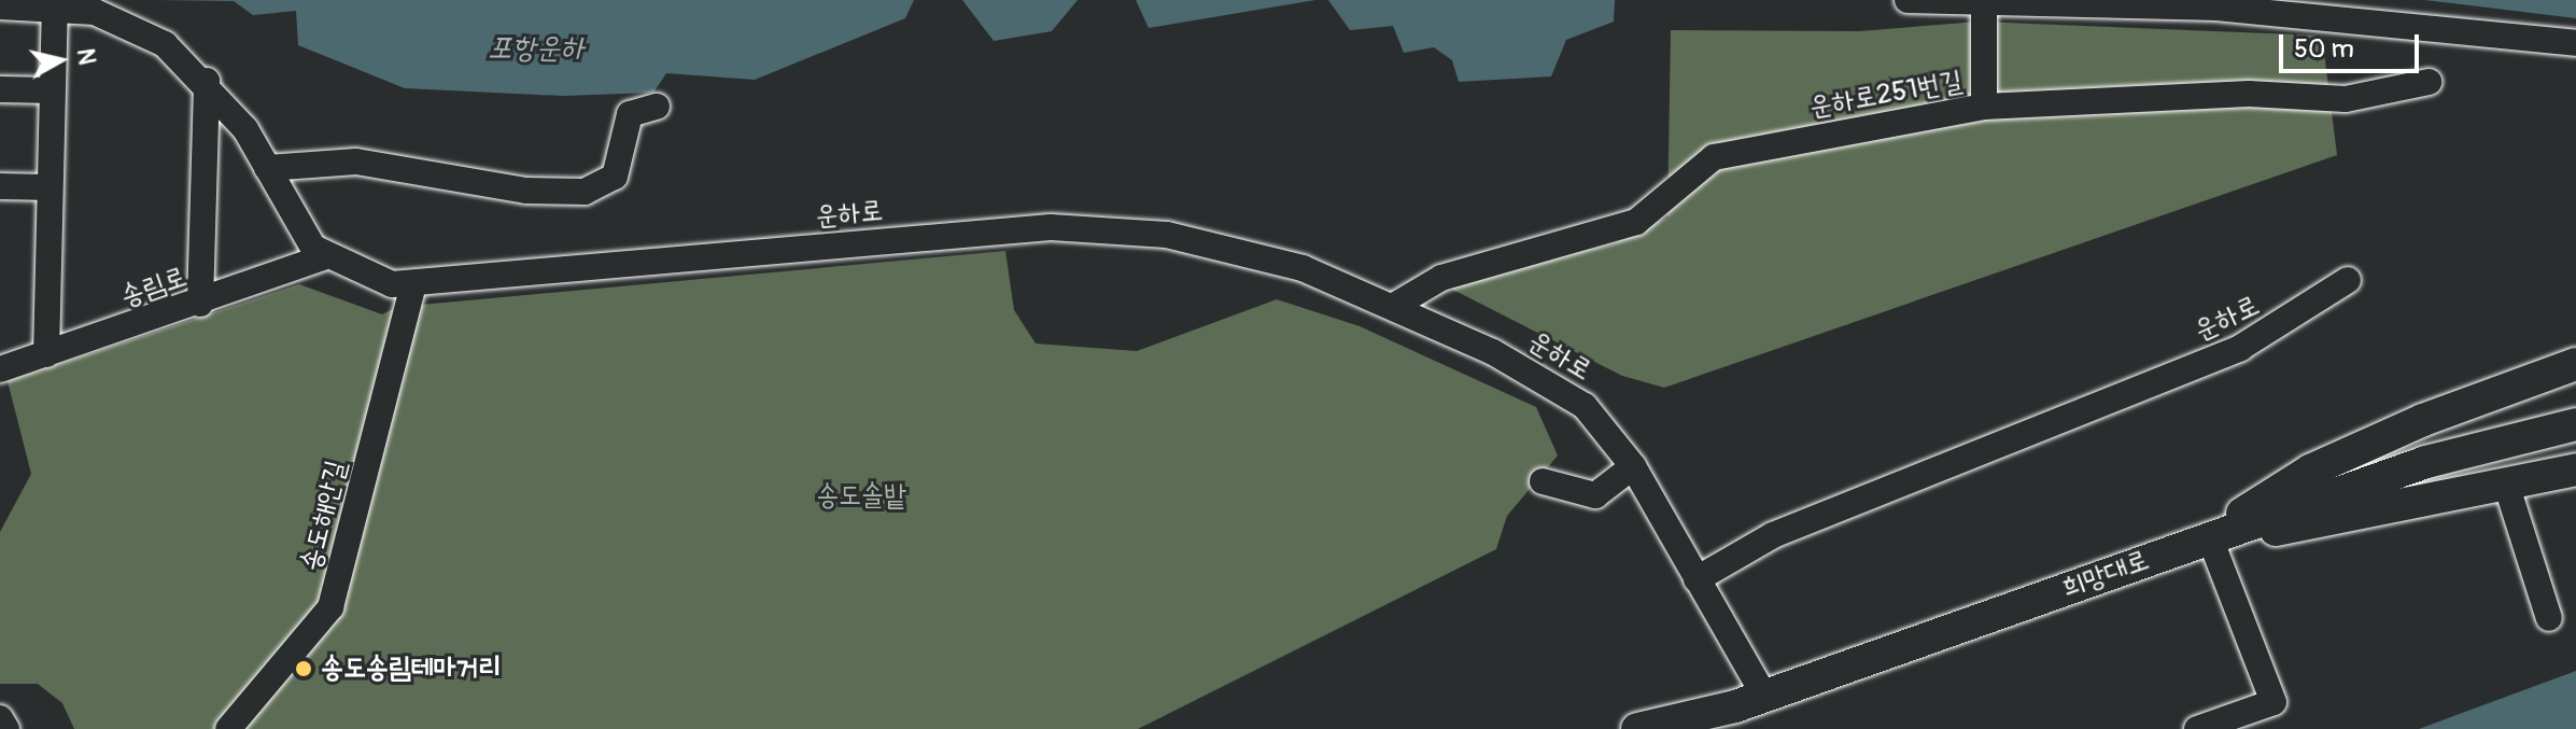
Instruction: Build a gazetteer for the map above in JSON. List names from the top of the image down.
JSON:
{
  "streets": {
    "main road": ["희망대로"],
    "street": [
      "운하로251번길",
      "운하로",
      "송림로",
      "송도해안길"
    ]
  },
  "crossings": [
    ["운하로251번길", "운하로"],
    ["운하로", "송림로"],
    ["운하로", "송도해안길"],
    ["운하로", "희망대로"]
  ],
  "water": ["포항운하"],
  "parks": ["송도솔밭"],
  "places": ["송도송림테마거리"],
  "scale_bar": "50 m",
  "north": "right"
}
